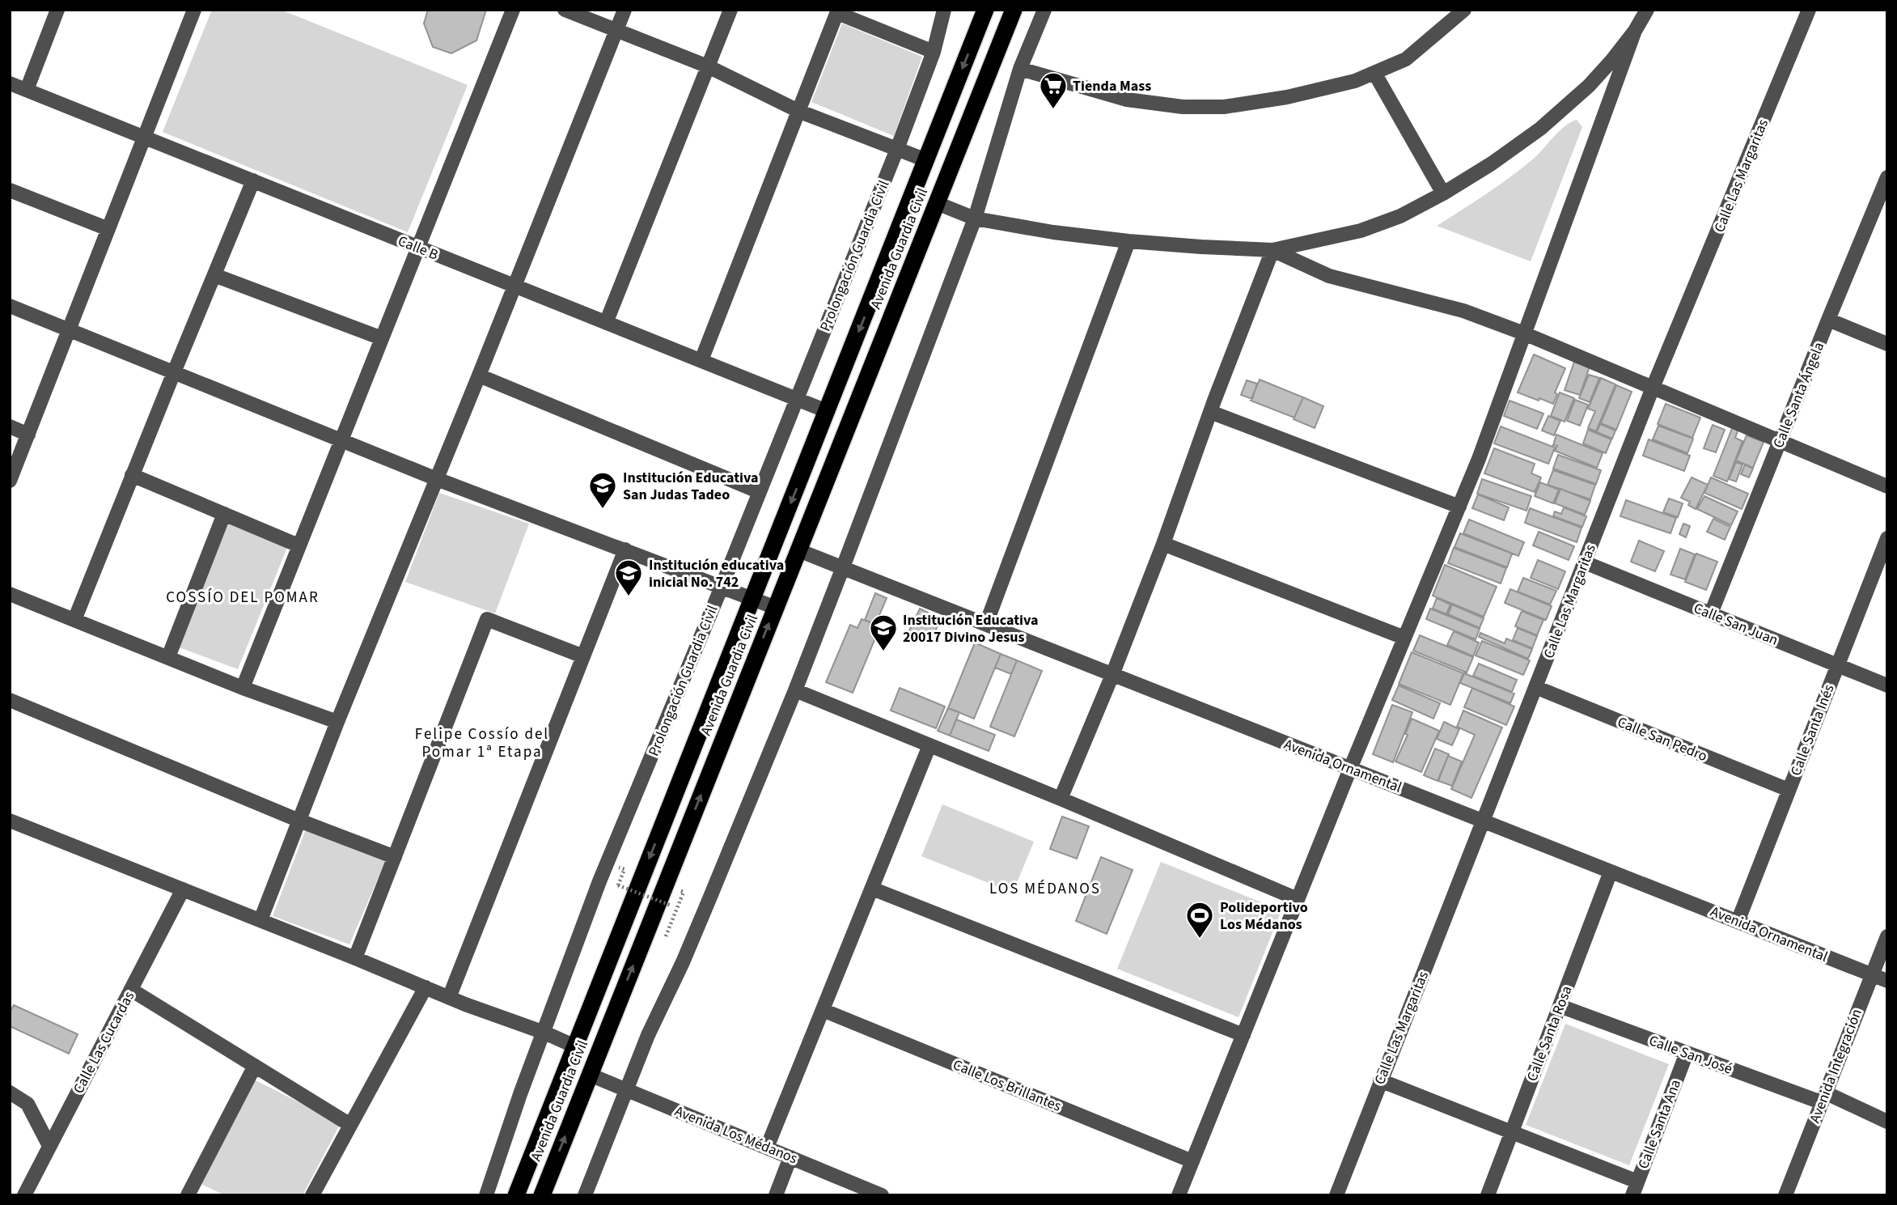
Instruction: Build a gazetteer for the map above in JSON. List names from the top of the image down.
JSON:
{
  "streets": {
    "highway": ["Avenida Guardia Civil"],
    "street": [
      "Calle Las Margaritas",
      "Calle B",
      "Prolongación Guardia Civil",
      "Calle Santa Ángela",
      "Calle San Juan",
      "Calle Santa Inés",
      "Calle San Pedro",
      "Avenida Ornamental",
      "Calle Santa Rosa",
      "Calle Las Cucardas",
      "Calle San José",
      "Avenida Integración",
      "Calle Los Brillantes",
      "Calle Santa Ana",
      "Avenida Los Médanos"
    ]
  },
  "crossings": [
    ["Calle Las Margaritas", "Calle San Juan"],
    ["Calle Las Margaritas", "Calle San Pedro"],
    ["Calle Las Margaritas", "Avenida Ornamental"],
    ["Calle B", "Avenida Guardia Civil"],
    ["Calle B", "Prolongación Guardia Civil"],
    ["Avenida Guardia Civil", "Avenida Ornamental"],
    ["Avenida Guardia Civil", "Avenida Los Médanos"],
    ["Calle Santa Ángela", "Calle San Juan"],
    ["Calle San Juan", "Calle Santa Inés"],
    ["Calle Santa Inés", "Calle San Pedro"],
    ["Calle Santa Inés", "Avenida Ornamental"],
    ["Avenida Ornamental", "Calle Santa Rosa"],
    ["Avenida Ornamental", "Avenida Integración"],
    ["Calle Santa Rosa", "Calle San José"],
    ["Calle San José", "Avenida Integración"],
    ["Calle San José", "Calle Santa Ana"]
  ],
  "districts": ["COSSÍO DEL POMAR", "Felipe Cossío del Pomar 1ª Etapa", "LOS MÉDANOS"],
  "places": {
    "supermarket": ["Tienda Mass"],
    "school or university": ["Institución Educativa San Judas Tadeo", "Institución educativa inicial No. 742", "Institución Educativa 20017 Divino Jesus"],
    "sports": ["Polideportivo Los Médanos"]
  }
}
